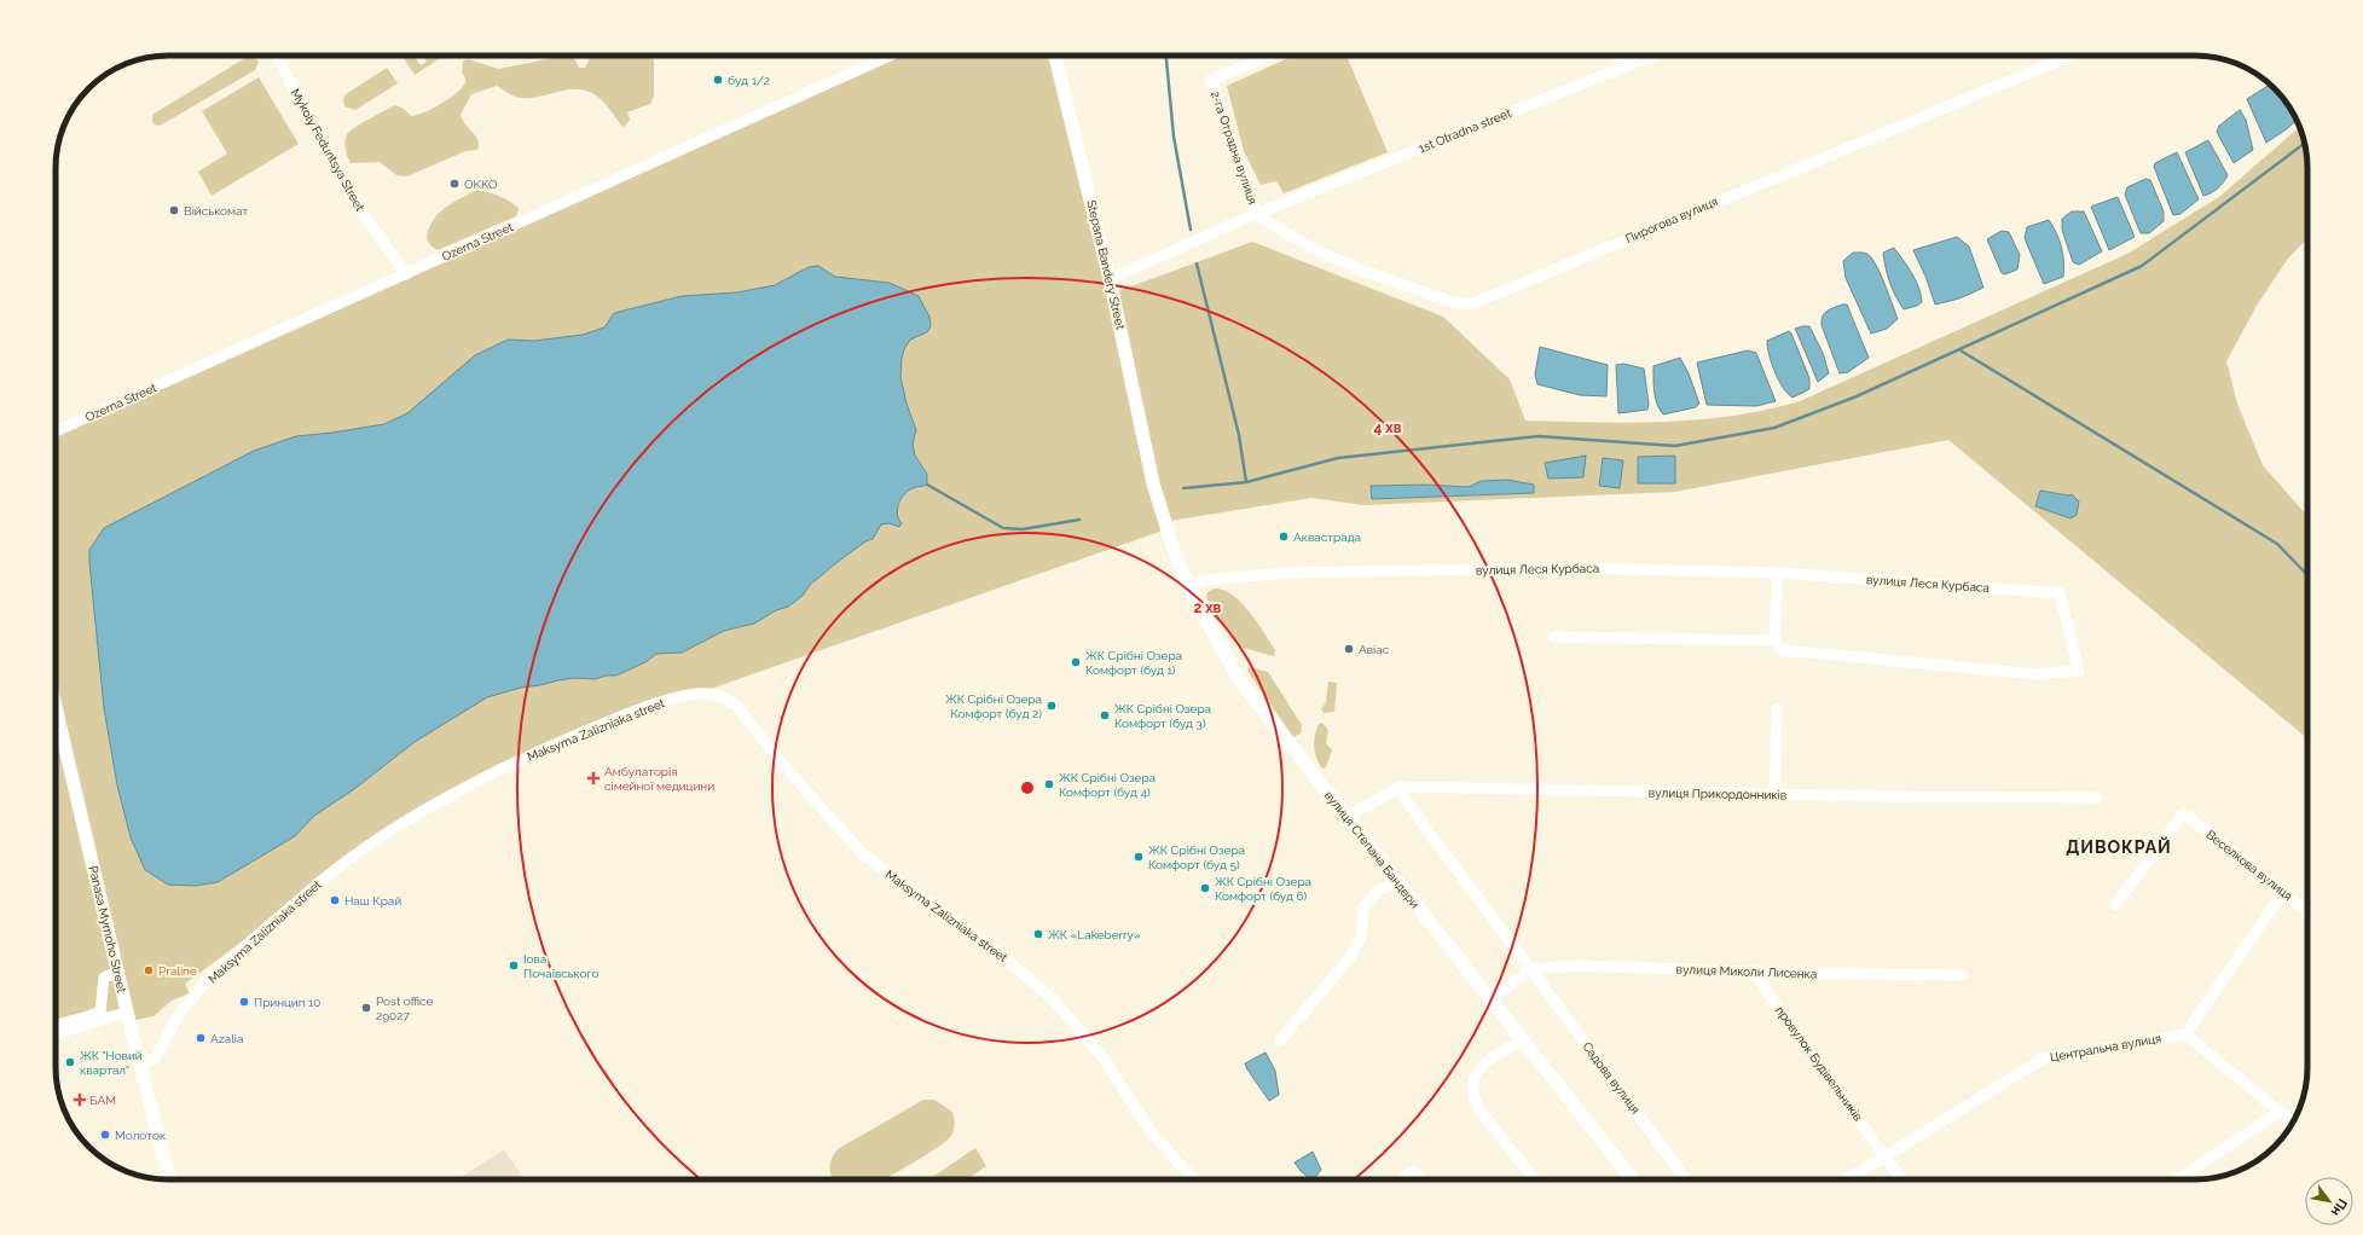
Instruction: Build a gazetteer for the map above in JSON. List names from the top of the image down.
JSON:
{
  "streets": {
    "main road": ["Stepana Bandery Street", "вулиця Степана Бандери", "Panasa Myrnoho Street"],
    "street": [
      "1st Otradna street",
      "2-га Отрадна вулиця",
      "Mykoly Feduntsya Street",
      "Пирогова вулиця",
      "Ozerna Street",
      "вулиця Леся Курбаса",
      "Maksyma Zalizniaka street",
      "вулиця Прикордонників",
      "Веселкова вулиця",
      "вулиця Миколи Лисенка",
      "Центральна вулиця",
      "провулок Будівельників",
      "Садова вулиця"
    ]
  },
  "crossings": [
    ["1st Otradna street", "2-га Отрадна вулиця"],
    ["1st Otradna street", "Пирогова вулиця"],
    ["1st Otradna street", "Stepana Bandery Street"],
    ["2-га Отрадна вулиця", "Пирогова вулиця"],
    ["Mykoly Feduntsya Street", "Ozerna Street"],
    ["Stepana Bandery Street", "вулиця Леся Курбаса"],
    ["Stepana Bandery Street", "вулиця Степана Бандери"],
    ["вулиця Леся Курбаса", "вулиця Степана Бандери"],
    ["Maksyma Zalizniaka street", "Panasa Myrnoho Street"],
    ["вулиця Прикордонників", "Садова вулиця"],
    ["вулиця Миколи Лисенка", "провулок Будівельників"],
    ["вулиця Миколи Лисенка", "Садова вулиця"],
    ["Центральна вулиця", "провулок Будівельників"]
  ],
  "districts": ["ДИВОКРАЙ"],
  "places": {
    "other": [
      "буд 1/2",
      "OKKO",
      "Військомат",
      "Аквастрада",
      "Авіас",
      "ЖК Срібні Озера Комфорт (буд 1)",
      "ЖК Срібні Озера Комфорт (буд 2)",
      "ЖК Срібні Озера Комфорт (буд 3)",
      "ЖК Срібні Озера Комфорт (буд 4)",
      "ЖК Срібні Озера Комфорт (буд 5)",
      "ЖК Срібні Озера Комфорт (буд 6)",
      "Наш Край",
      "ЖК «Lakeberry»",
      "Іова Почаївського",
      "Praline",
      "Принцип 10",
      "Post office 29027",
      "Azalia",
      "ЖК \"Новий квартал\"",
      "Молоток"
    ],
    "health": ["Амбулаторія сімейної медицини", "БАМ"]
  },
  "north": "bottom right",
  "rings": ["4 хв", "2 хв"]
}
